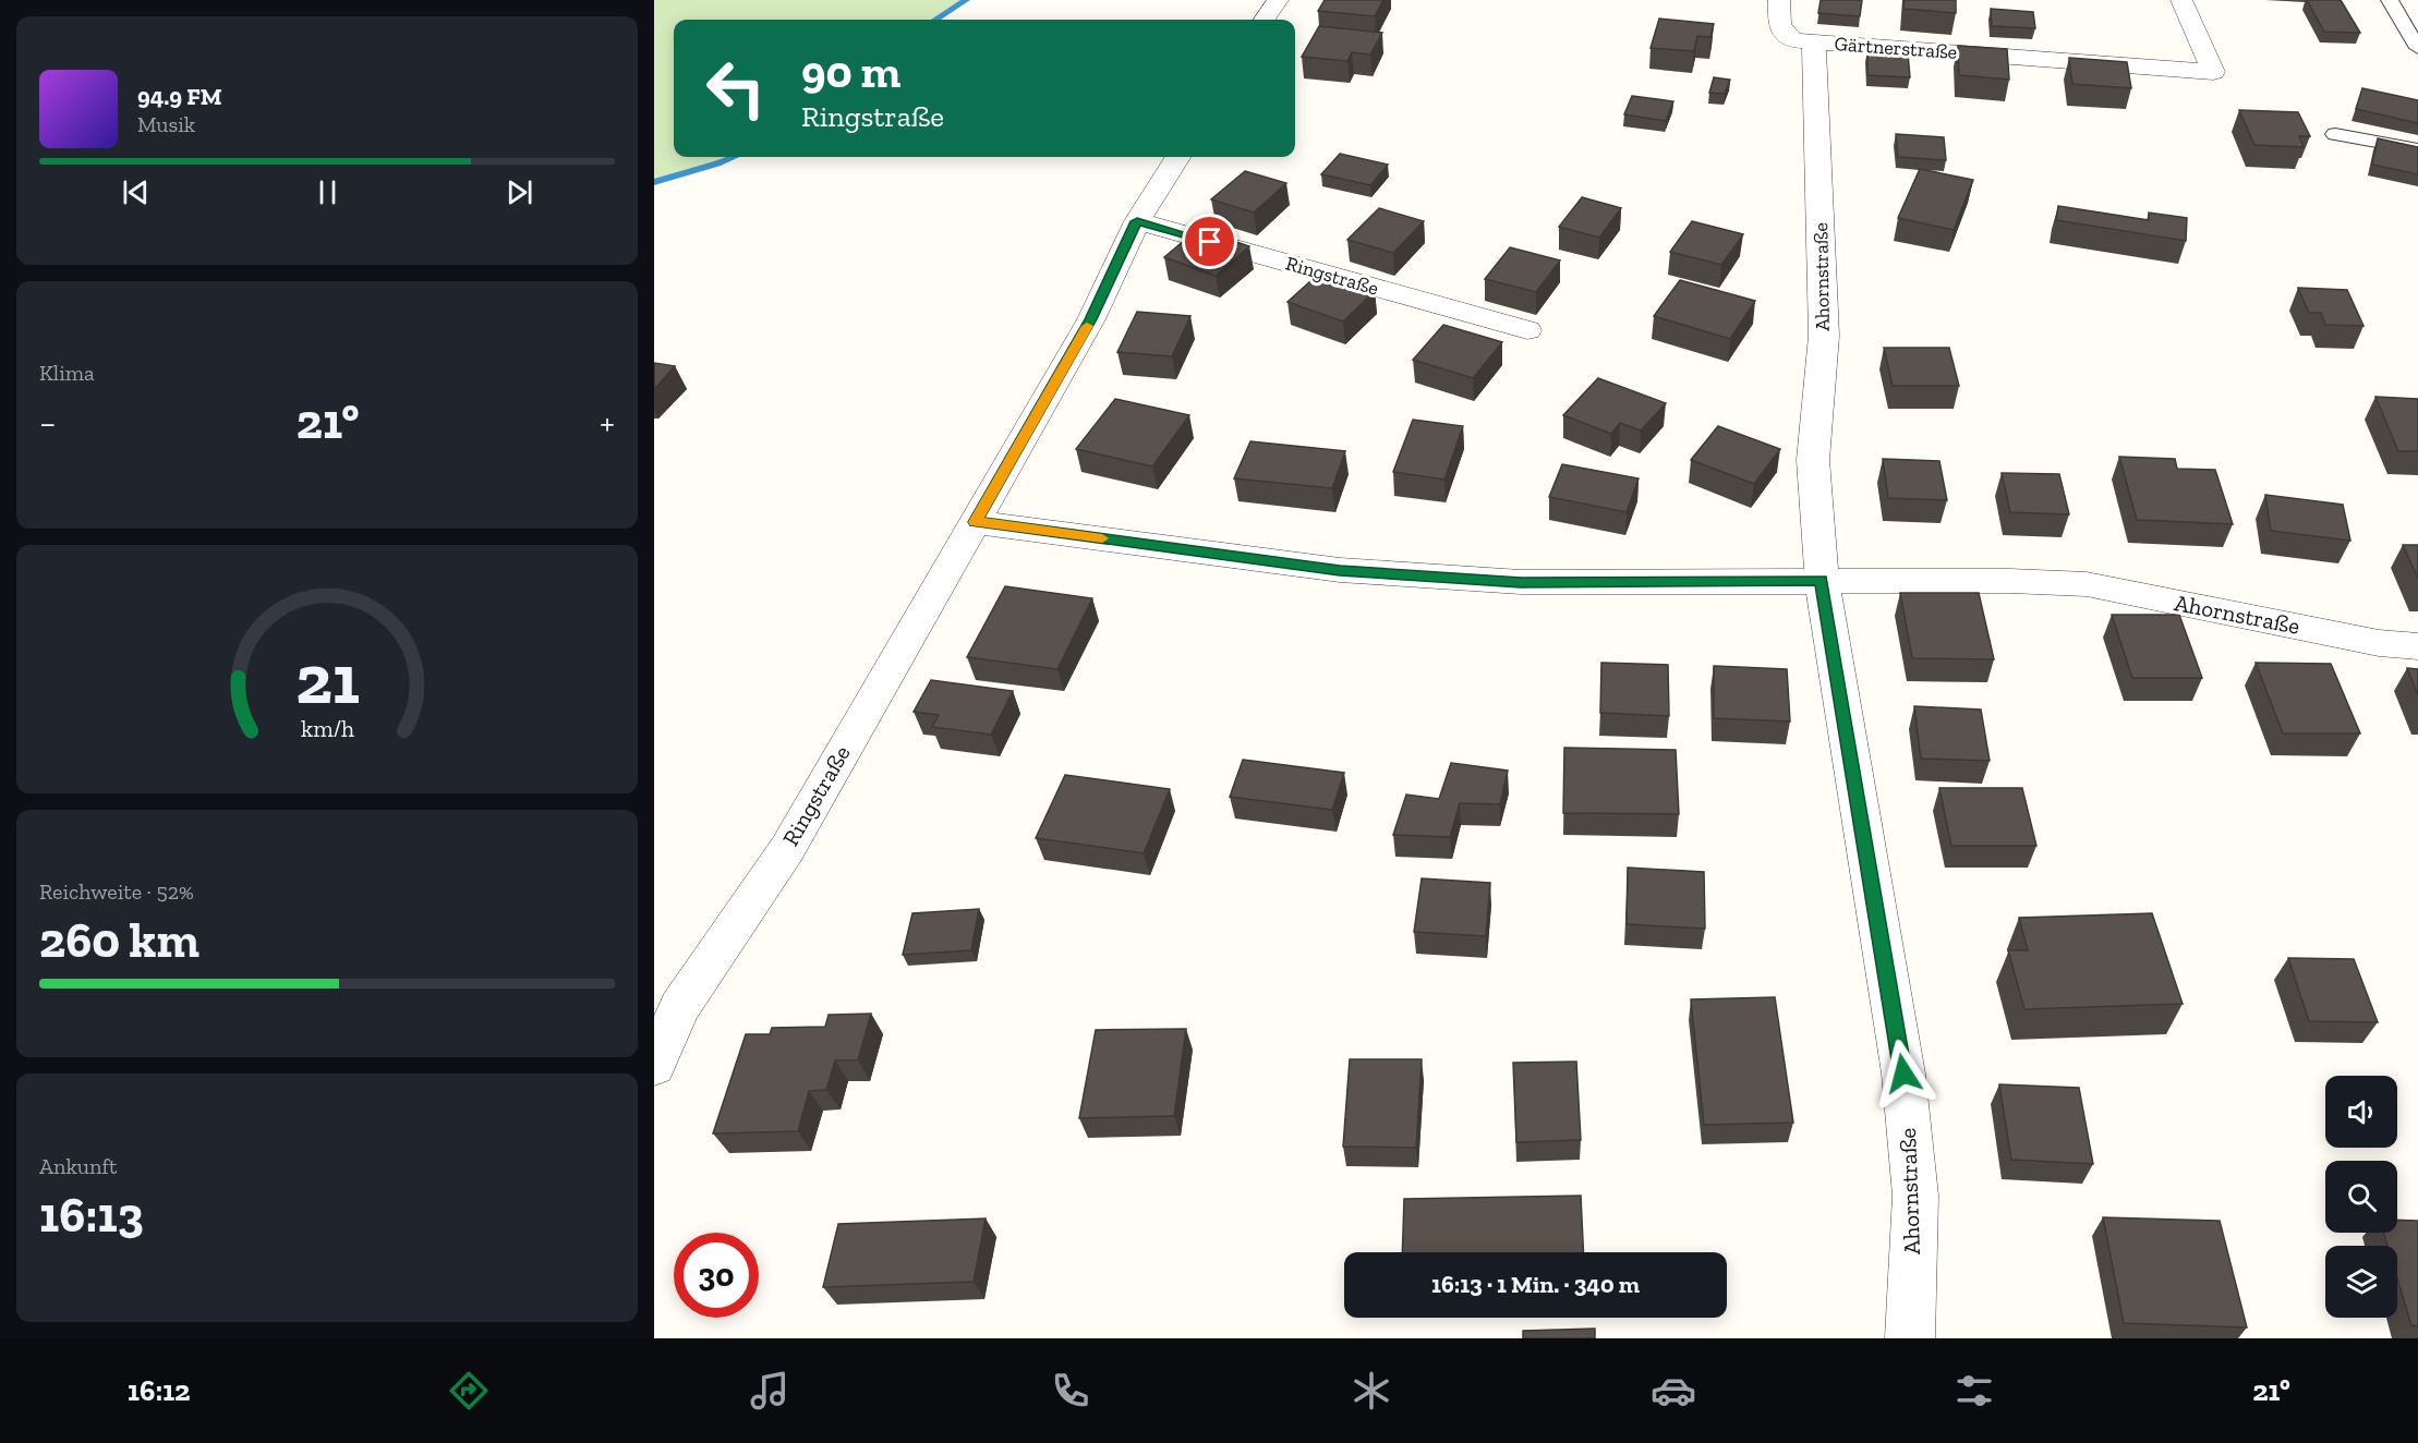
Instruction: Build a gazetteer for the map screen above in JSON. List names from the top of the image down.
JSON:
{
  "streets": {
    "street": ["Gärtnerstraße", "Ringstraße", "Ahornstraße"]
  },
  "crossings": [
    ["Gärtnerstraße", "Ahornstraße"]
  ],
  "page": {
    "turn": ["90 m", "Ringstraße"],
    "song": ["94.9 FM", "Musik"],
    "tile": [
      "Klima",
      ["Reichweite · 52%", "260 km"],
      ["Ankunft", "16:13"]
    ],
    "heat": ["−", "21°", "+"],
    "limit": "30",
    "trip": "16:13 · 1 Min. · 340 m",
    "tabs": ["16:12", "21°"],
    "gauge": ["21", "km/h"]
  }
}
